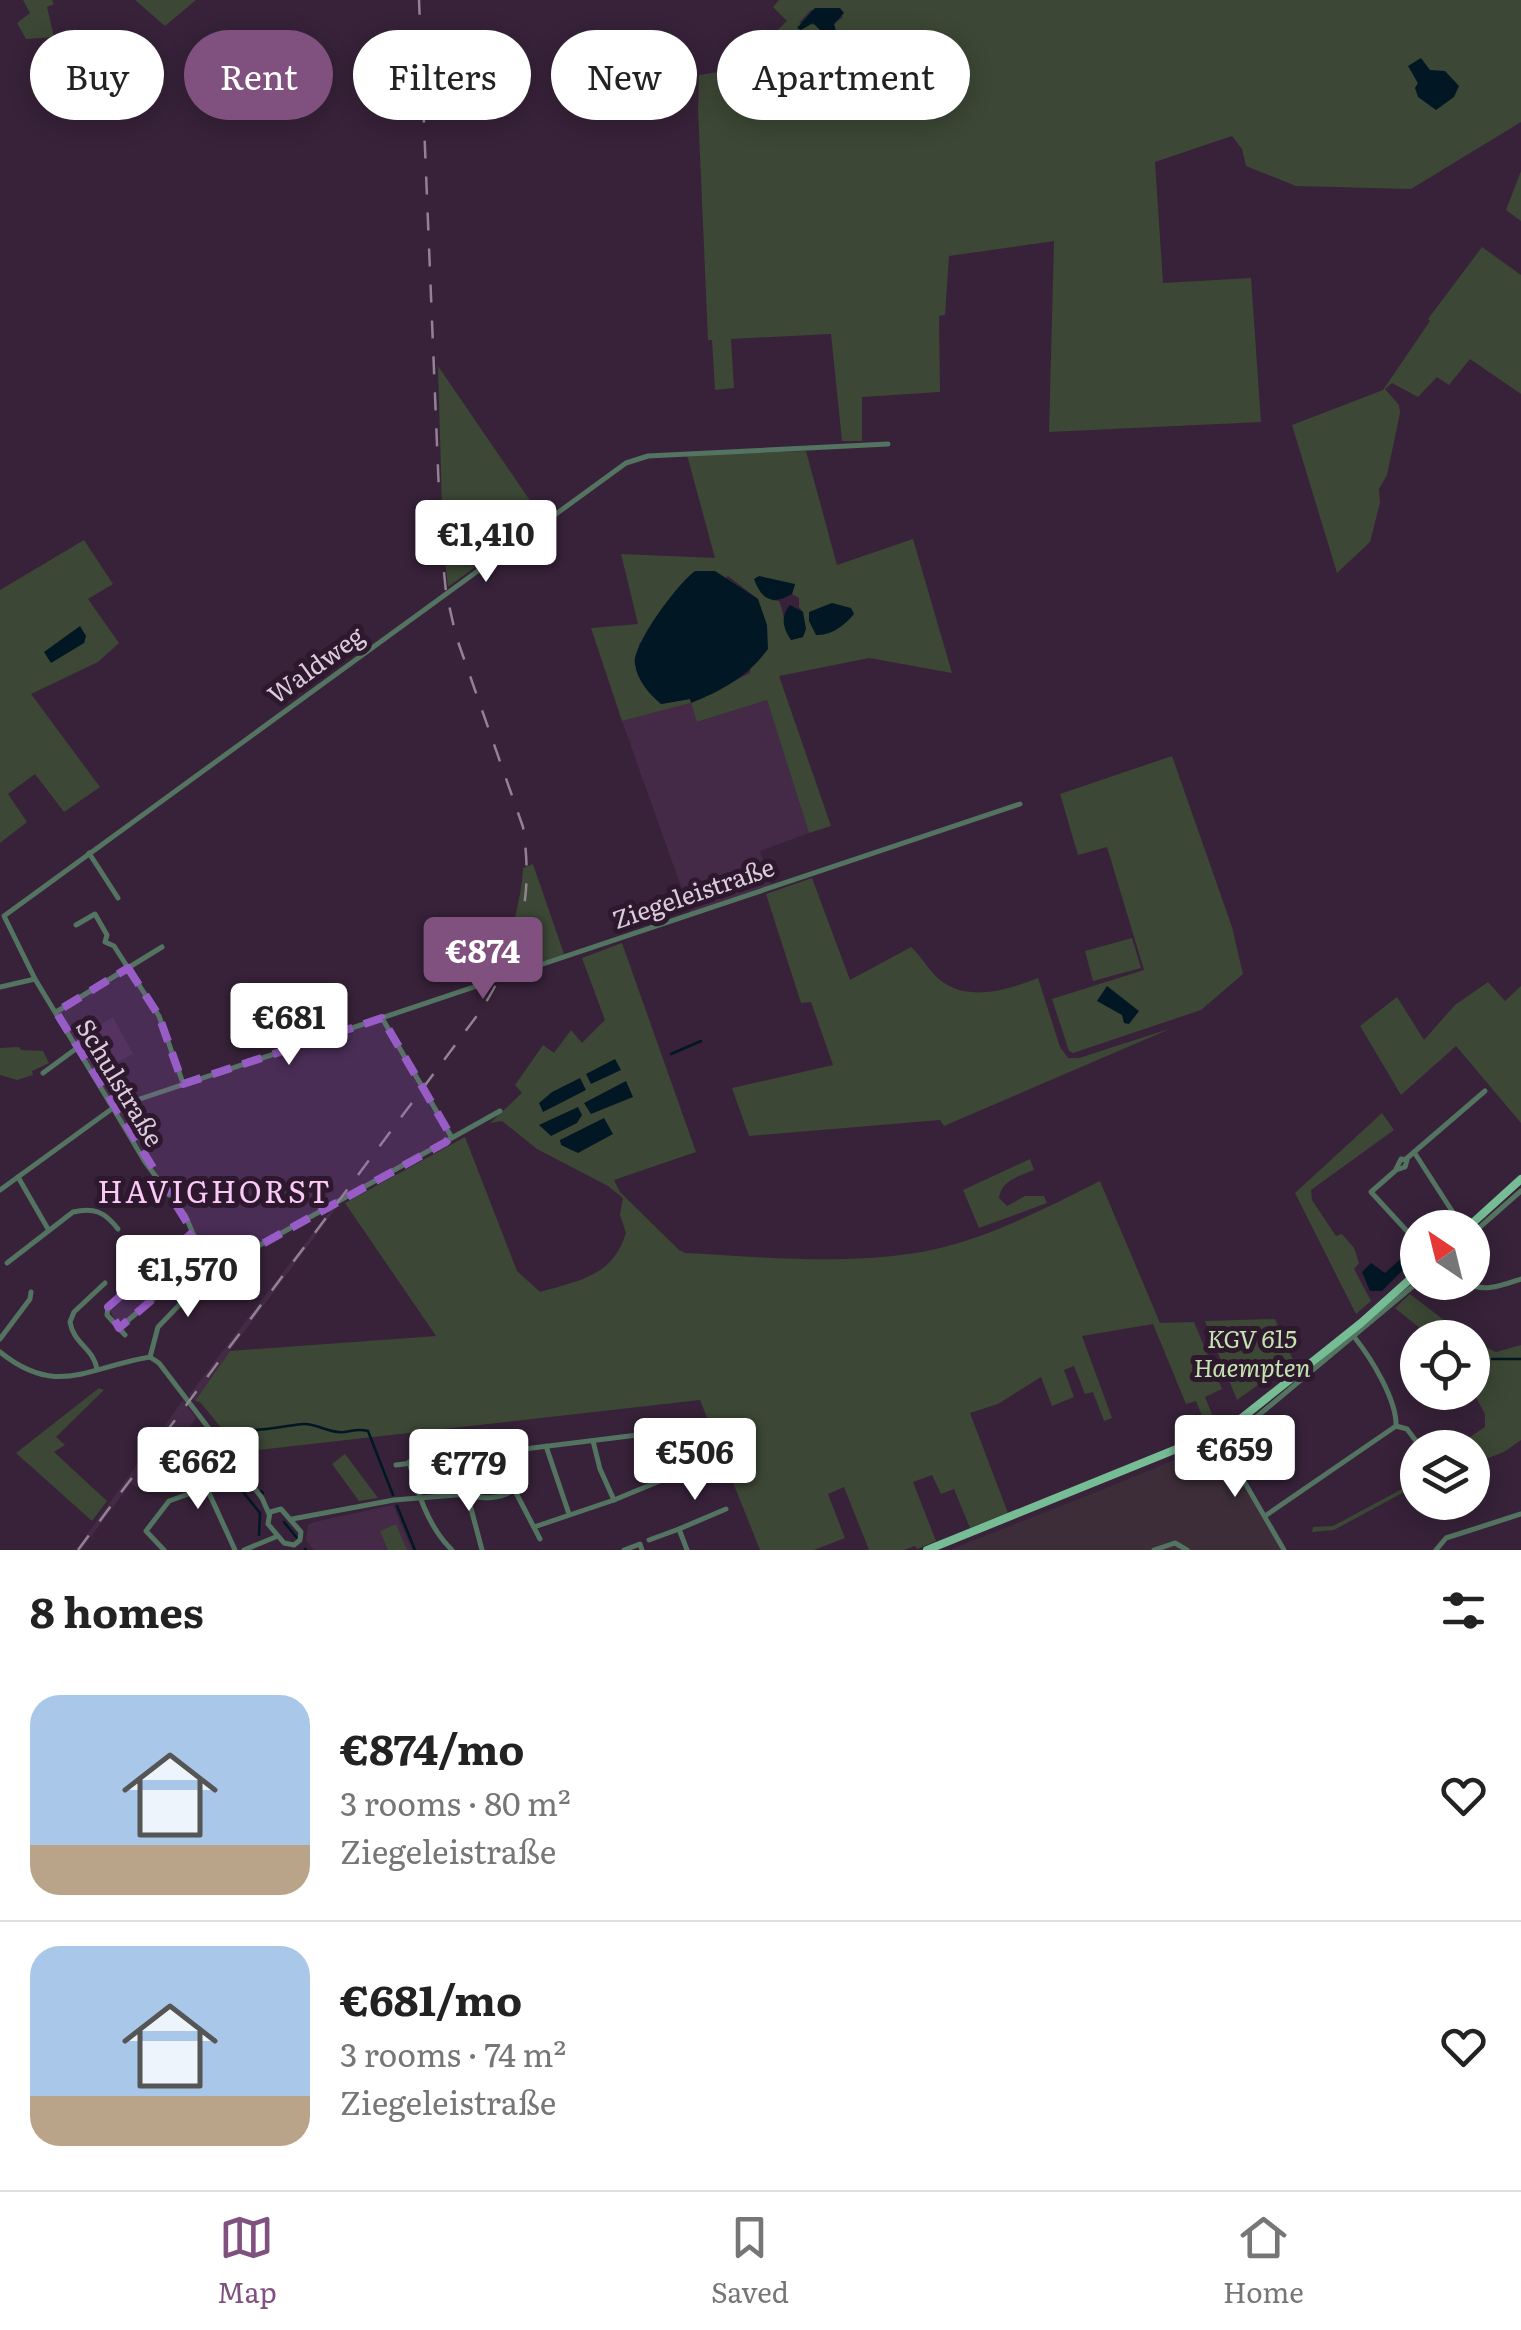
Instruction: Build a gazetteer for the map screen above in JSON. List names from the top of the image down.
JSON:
{
  "streets": {
    "street": ["Waldweg", "Ziegeleistraße", "Schulstraße"]
  },
  "crossings": [
    ["Waldweg", "Schulstraße"],
    ["Ziegeleistraße", "Schulstraße"]
  ],
  "districts": ["HAVIGHORST"],
  "parks": ["KGV 615 Haempten"],
  "north": "top left",
  "page": {
    "chip": [
      "Buy",
      "Rent",
      "Filters",
      "New",
      "Apartment"
    ],
    "price": [
      "€1,410",
      "€874",
      "€681",
      "€1,570",
      "€659",
      "€506",
      "€662",
      "€779"
    ],
    "heading": "8 homes",
    "list": [
      {
        "name": "€874/mo",
        "note": "3 rooms · 80 m² · Ziegeleistraße"
      },
      {
        "name": "€681/mo",
        "note": "3 rooms · 74 m² · Ziegeleistraße"
      }
    ],
    "tabs": ["Map", "Saved", "Home"]
  }
}
